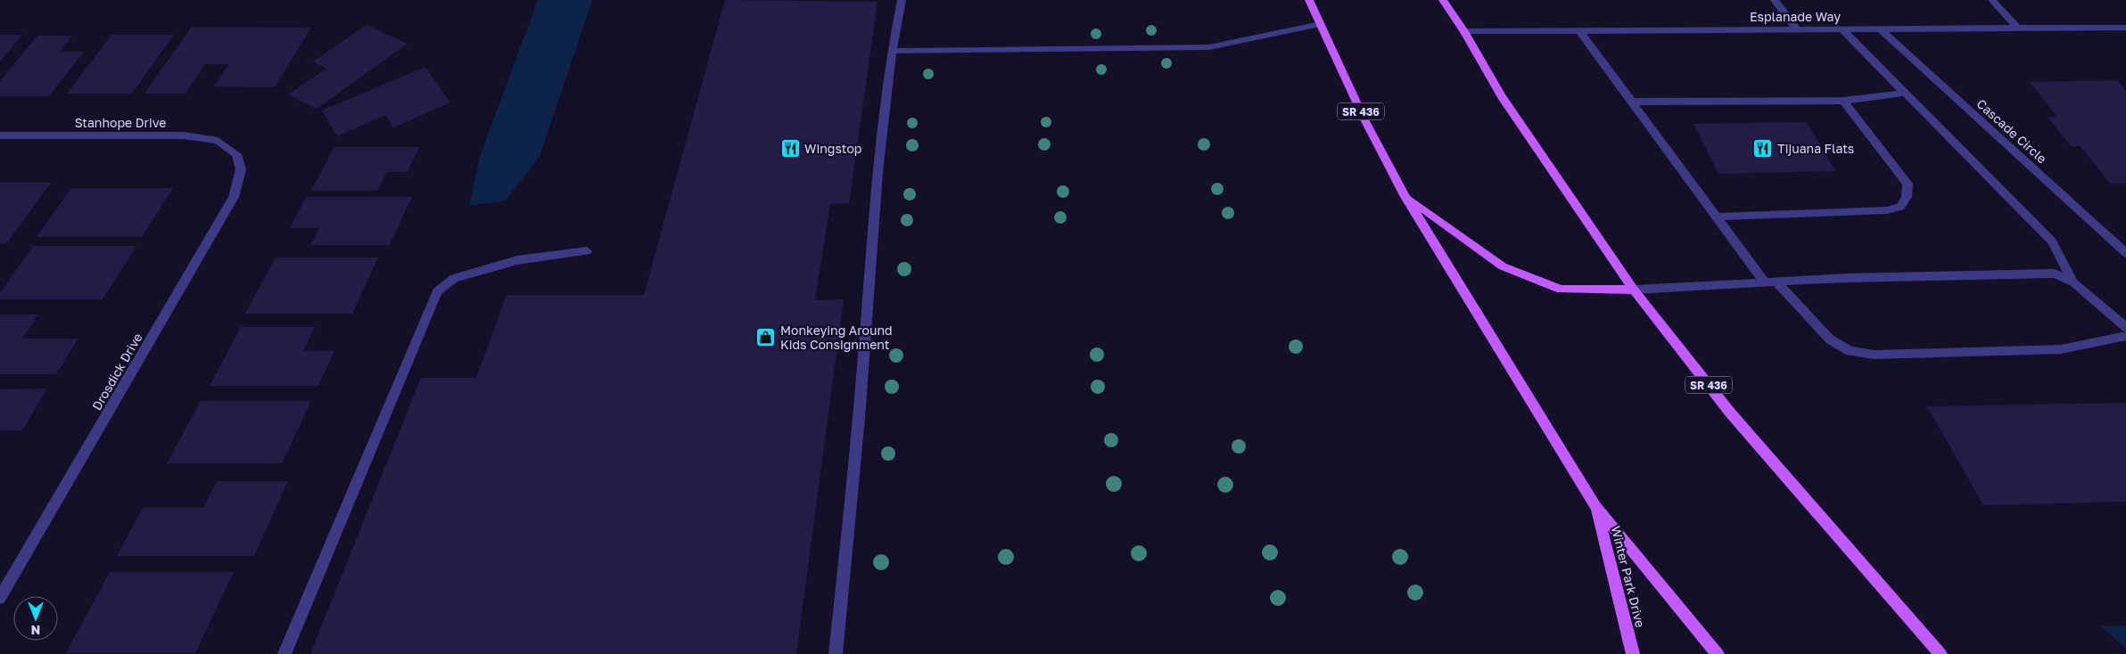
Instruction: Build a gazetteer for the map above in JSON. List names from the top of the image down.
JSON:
{
  "streets": {
    "main road": ["SR 436", "Winter Park Drive"],
    "street": [
      "Esplanade Way",
      "Stanhope Drive",
      "Cascade Circle",
      "Drosdick Drive"
    ]
  },
  "crossings": [
    ["Esplanade Way", "SR 436"],
    ["Esplanade Way", "Cascade Circle"],
    ["SR 436", "Winter Park Drive"],
    ["Stanhope Drive", "Drosdick Drive"]
  ],
  "places": {
    "restaurant": ["Wingstop", "Tijuana Flats"],
    "shop": ["Monkeying Around Kids Consignment"]
  },
  "north": "bottom"
}
